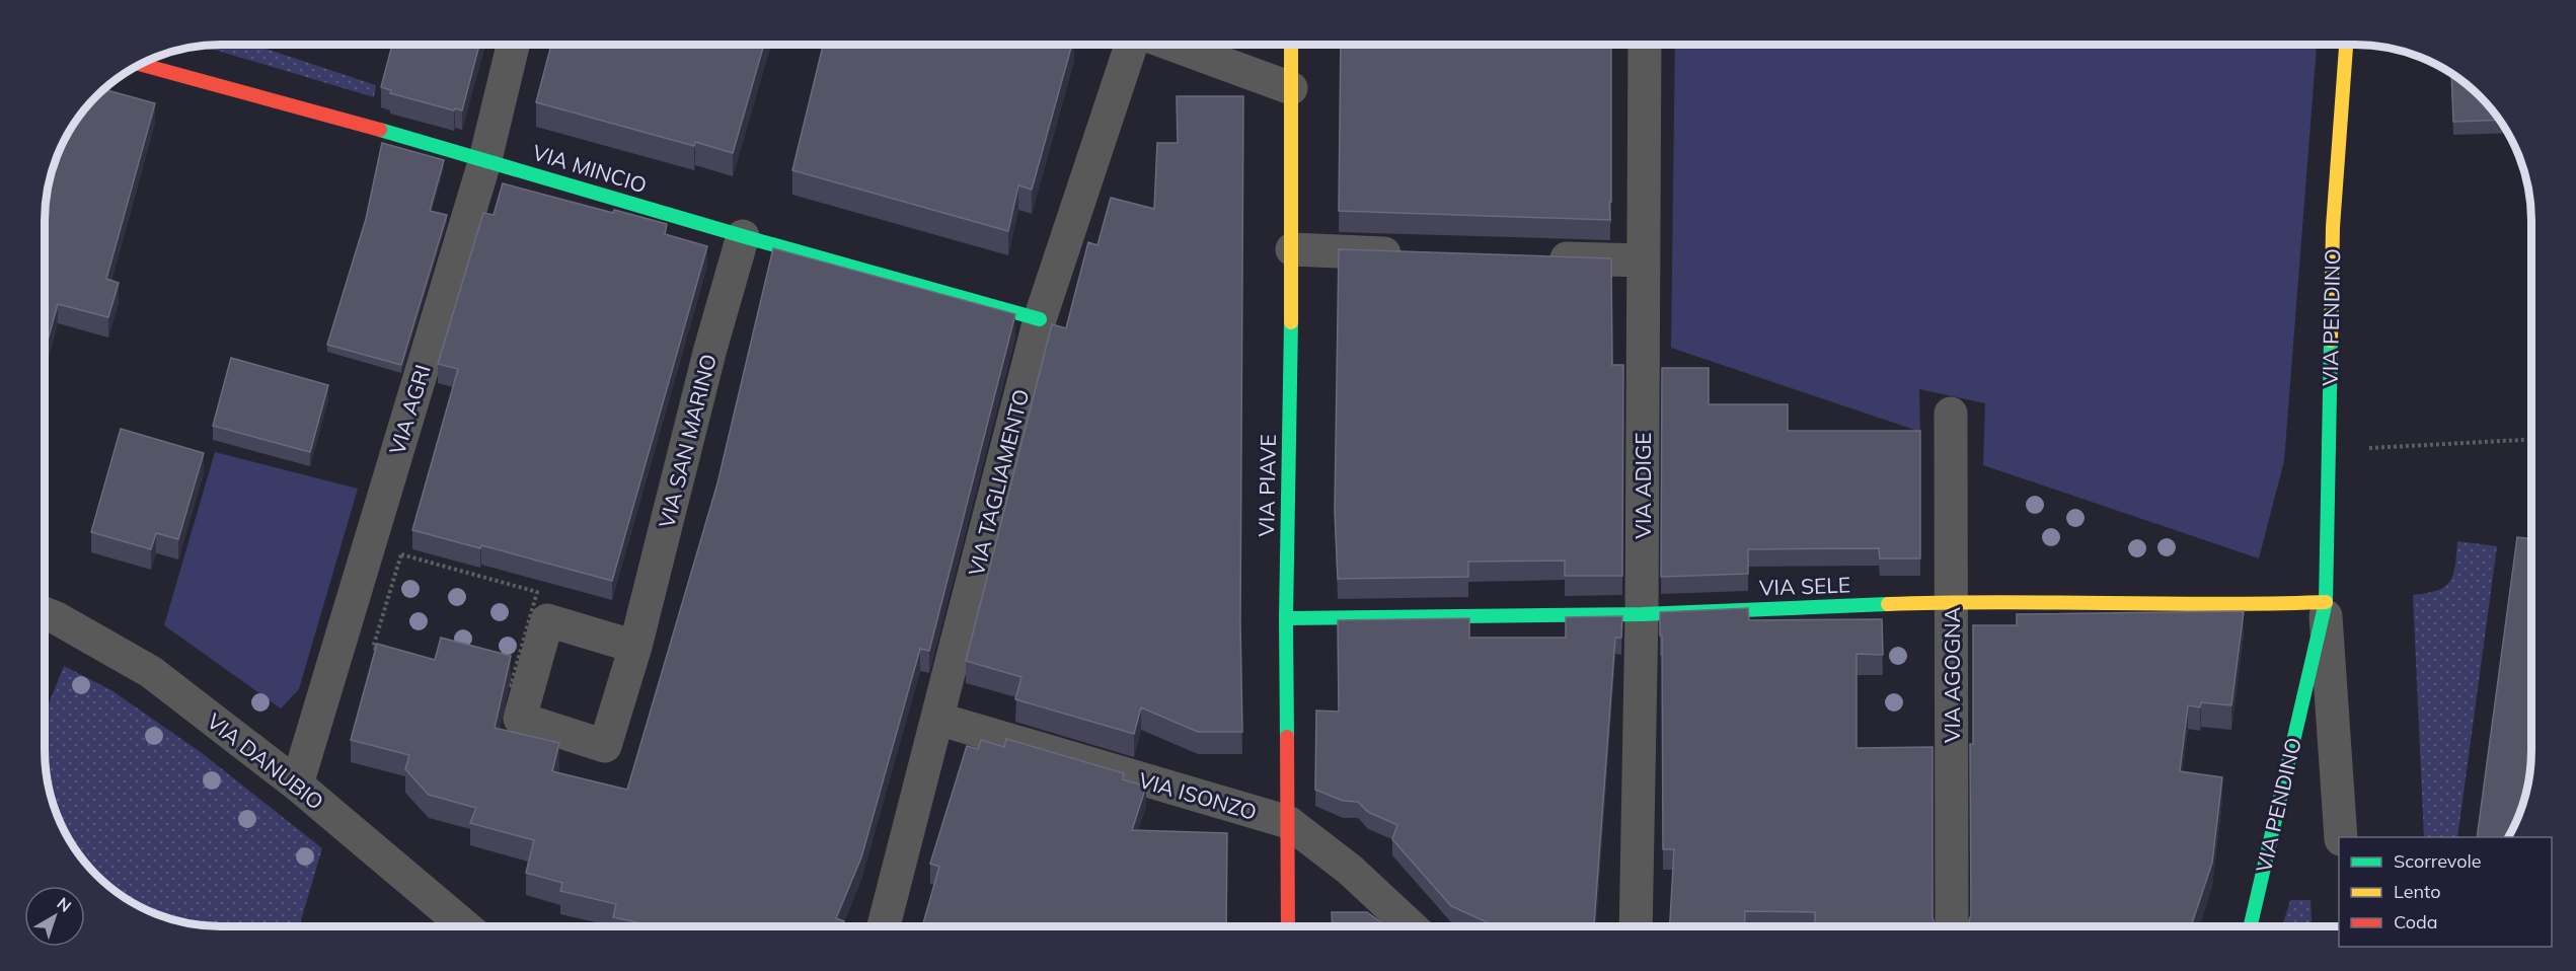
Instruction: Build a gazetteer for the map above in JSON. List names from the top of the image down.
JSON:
{
  "streets": {
    "street": [
      "VIA MINCIO",
      "VIA PENDINO",
      "VIA AGRI",
      "VIA SAN MARINO",
      "VIA TAGLIAMENTO",
      "VIA PIAVE",
      "VIA ADIGE",
      "VIA SELE",
      "VIA AGOGNA",
      "VIA DANUBIO",
      "VIA ISONZO"
    ]
  },
  "crossings": [
    ["VIA MINCIO", "VIA AGRI"],
    ["VIA MINCIO", "VIA SAN MARINO"],
    ["VIA MINCIO", "VIA TAGLIAMENTO"],
    ["VIA PENDINO", "VIA SELE"],
    ["VIA AGRI", "VIA DANUBIO"],
    ["VIA TAGLIAMENTO", "VIA ISONZO"],
    ["VIA PIAVE", "VIA SELE"],
    ["VIA PIAVE", "VIA ISONZO"],
    ["VIA ADIGE", "VIA SELE"],
    ["VIA SELE", "VIA AGOGNA"]
  ],
  "legend": ["Scorrevole", "Lento", "Coda"],
  "north": "top right"
}
